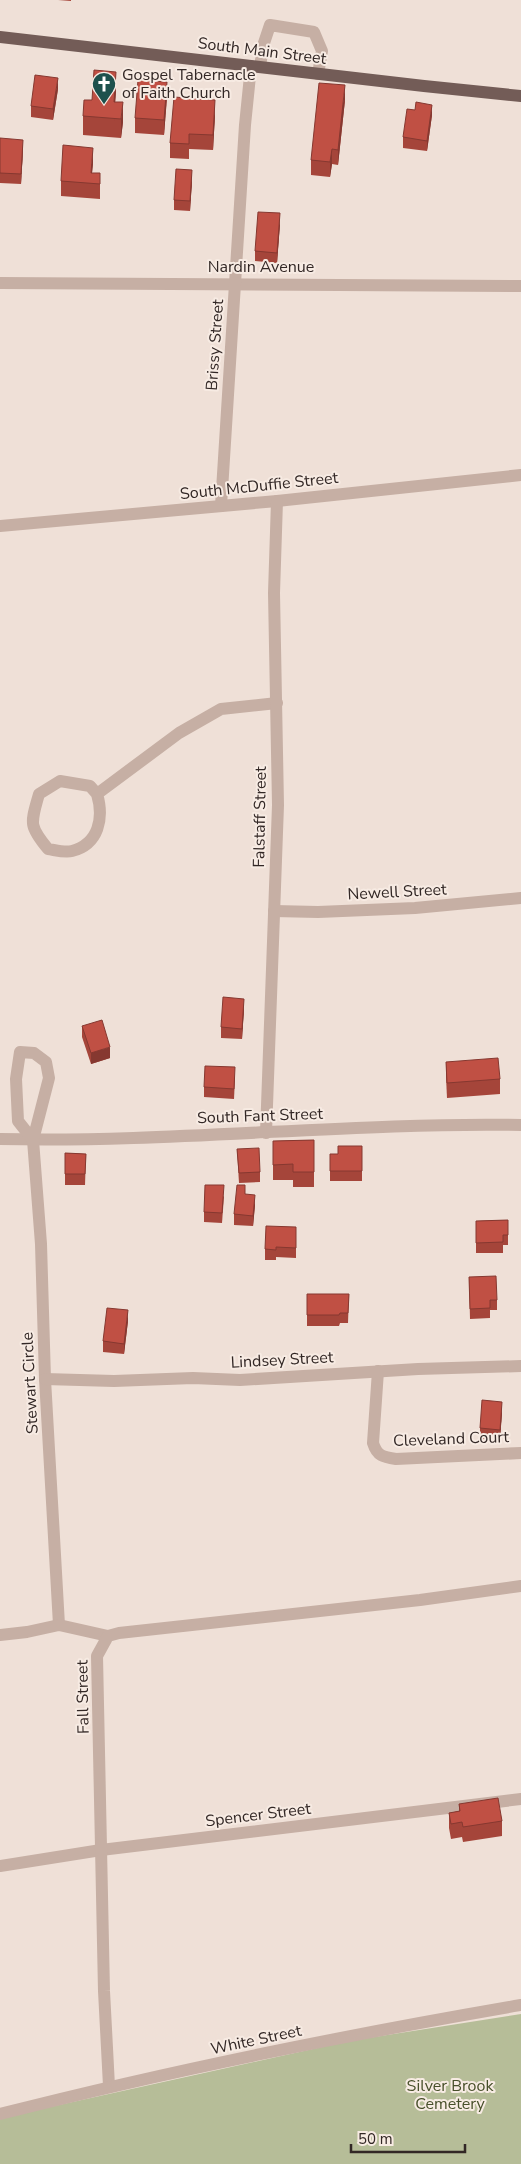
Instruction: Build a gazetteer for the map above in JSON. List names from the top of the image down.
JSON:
{
  "streets": {
    "main road": ["South Main Street"],
    "street": [
      "Nardin Avenue",
      "Brissy Street",
      "South McDuffie Street",
      "Falstaff Street",
      "Newell Street",
      "South Fant Street",
      "Lindsey Street",
      "Stewart Circle",
      "Cleveland Court",
      "Fall Street",
      "Spencer Street",
      "White Street"
    ]
  },
  "crossings": [
    ["South Main Street", "Brissy Street"],
    ["Nardin Avenue", "Brissy Street"],
    ["Brissy Street", "South McDuffie Street"],
    ["South McDuffie Street", "Falstaff Street"],
    ["Falstaff Street", "Newell Street"],
    ["Falstaff Street", "South Fant Street"],
    ["South Fant Street", "Stewart Circle"],
    ["Lindsey Street", "Stewart Circle"],
    ["Lindsey Street", "Cleveland Court"],
    ["Fall Street", "Spencer Street"],
    ["Fall Street", "White Street"]
  ],
  "parks": ["Silver Brook Cemetery"],
  "places": {
    "church": ["Gospel Tabernacle of Faith Church"]
  },
  "scale_bar": "50 m"
}
